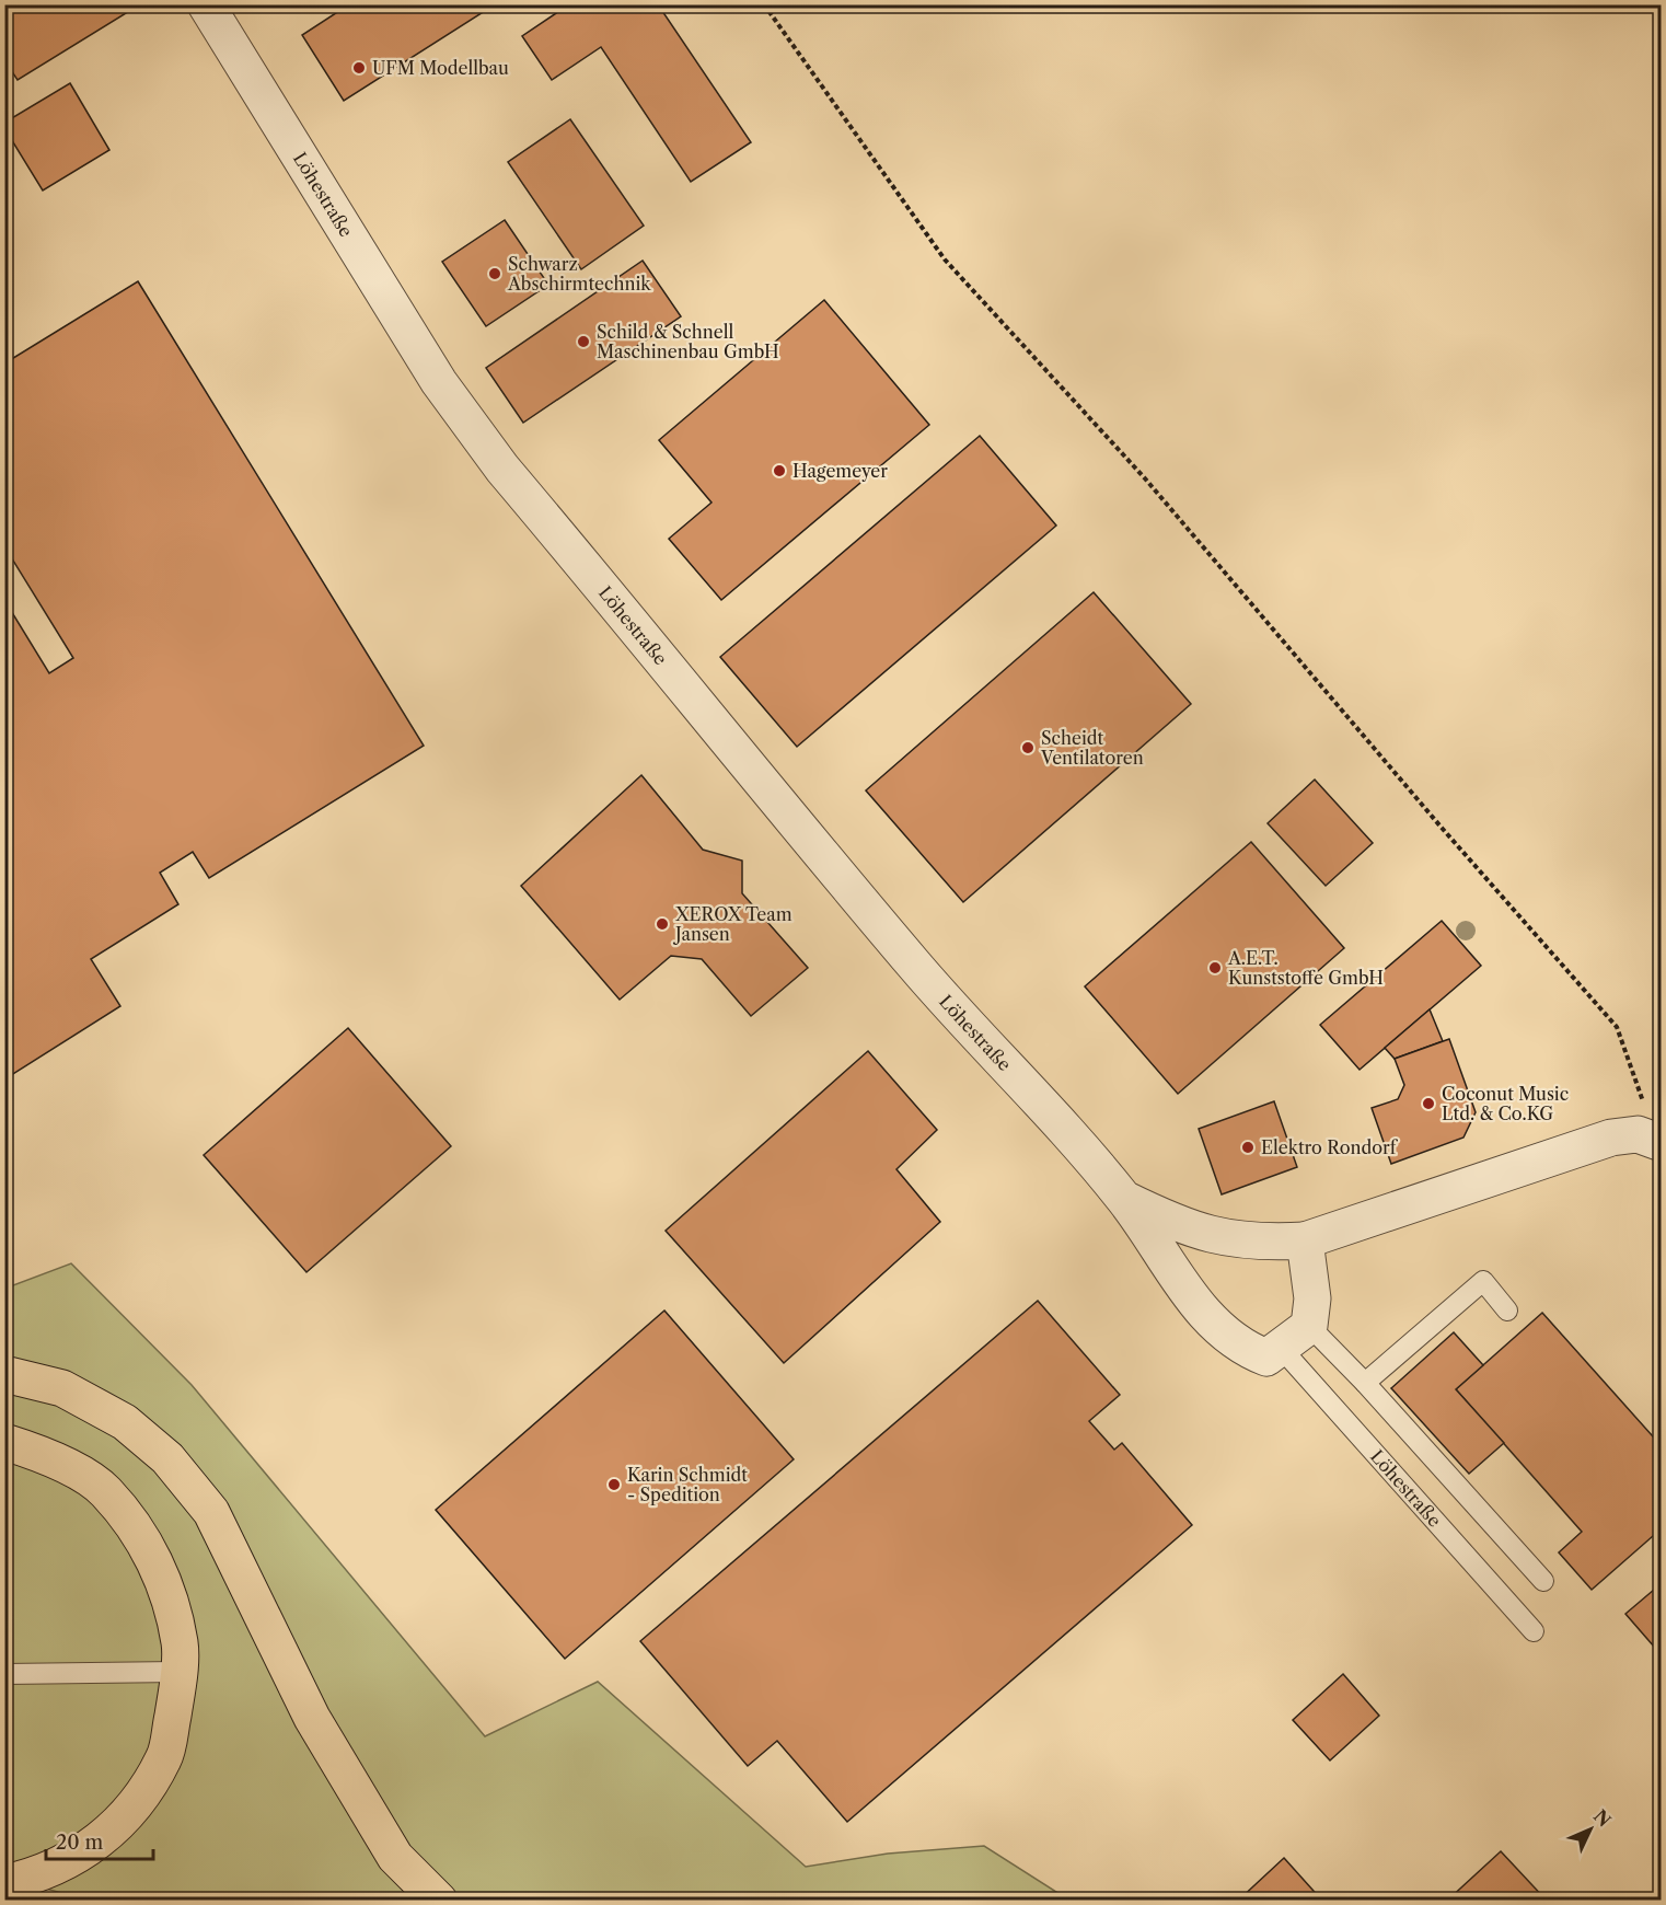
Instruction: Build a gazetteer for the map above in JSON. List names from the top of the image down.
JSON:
{
  "streets": {
    "street": ["Löhestraße"]
  },
  "places": [
    "UFM Modellbau",
    "Schwarz Abschirmtechnik",
    "Schild & Schnell Maschinenbau GmbH",
    "Hagemeyer",
    "Scheidt Ventilatoren",
    "XEROX Team Jansen",
    "A.E.T. Kunststoffe GmbH",
    "Coconut Music Ltd. & Co.KG",
    "Elektro Rondorf",
    "Karin Schmidt - Spedition"
  ],
  "scale_bar": "20 m",
  "north": "top right"
}
